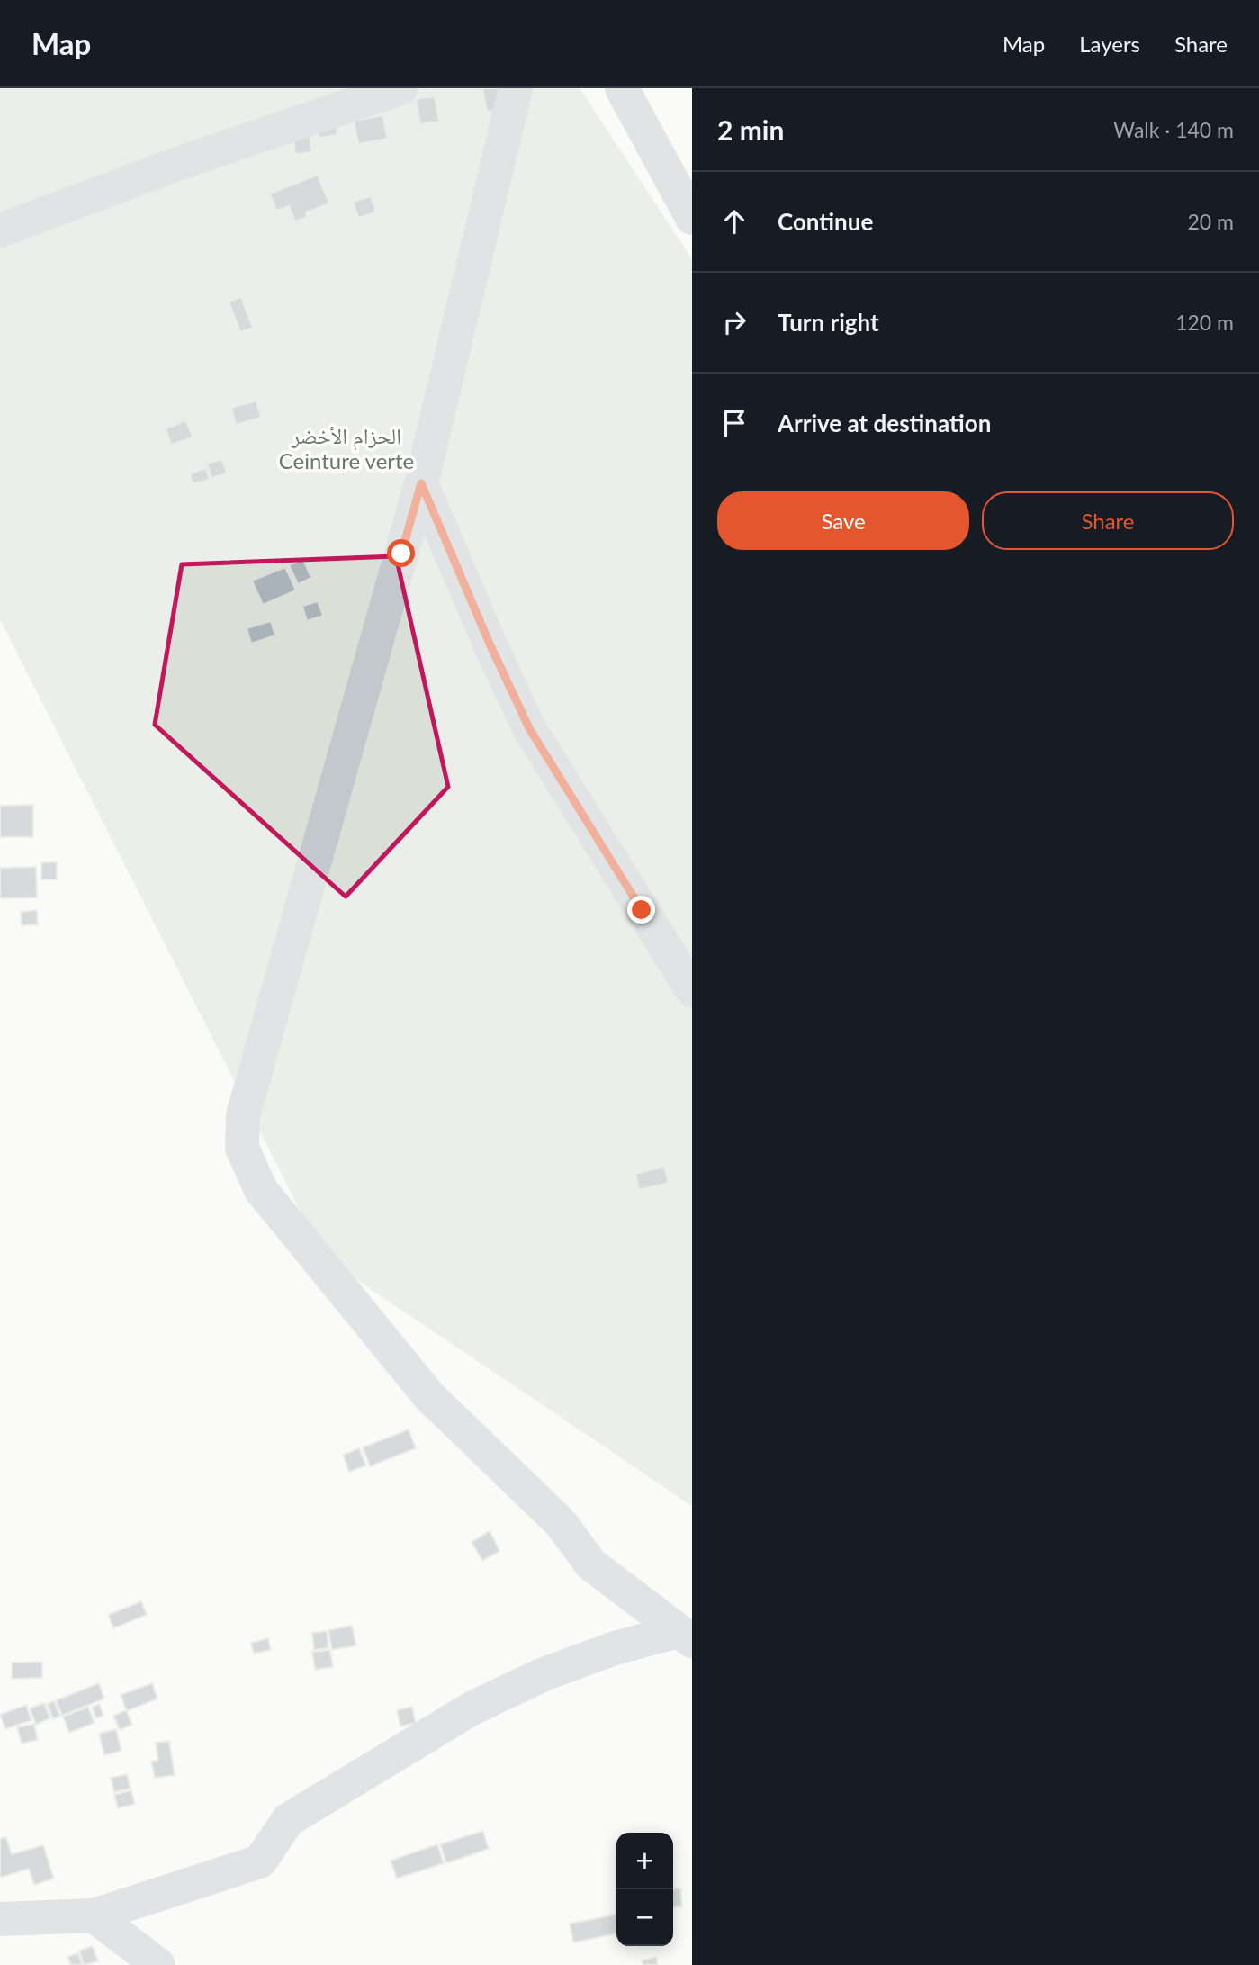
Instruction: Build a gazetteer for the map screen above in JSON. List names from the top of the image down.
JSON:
{
  "parks": ["الحزام الأخضر Ceinture verte"],
  "page": {
    "header": "Map",
    "nav": ["Map", "Layers", "Share"],
    "heading": ["2 min", "Walk · 140 m"],
    "list": [
      ["Continue", "20 m"],
      ["Turn right", "120 m"],
      "Arrive at destination"
    ],
    "buttons": ["Save", "Share"],
    "map_buttons": ["+", "−"]
  }
}
